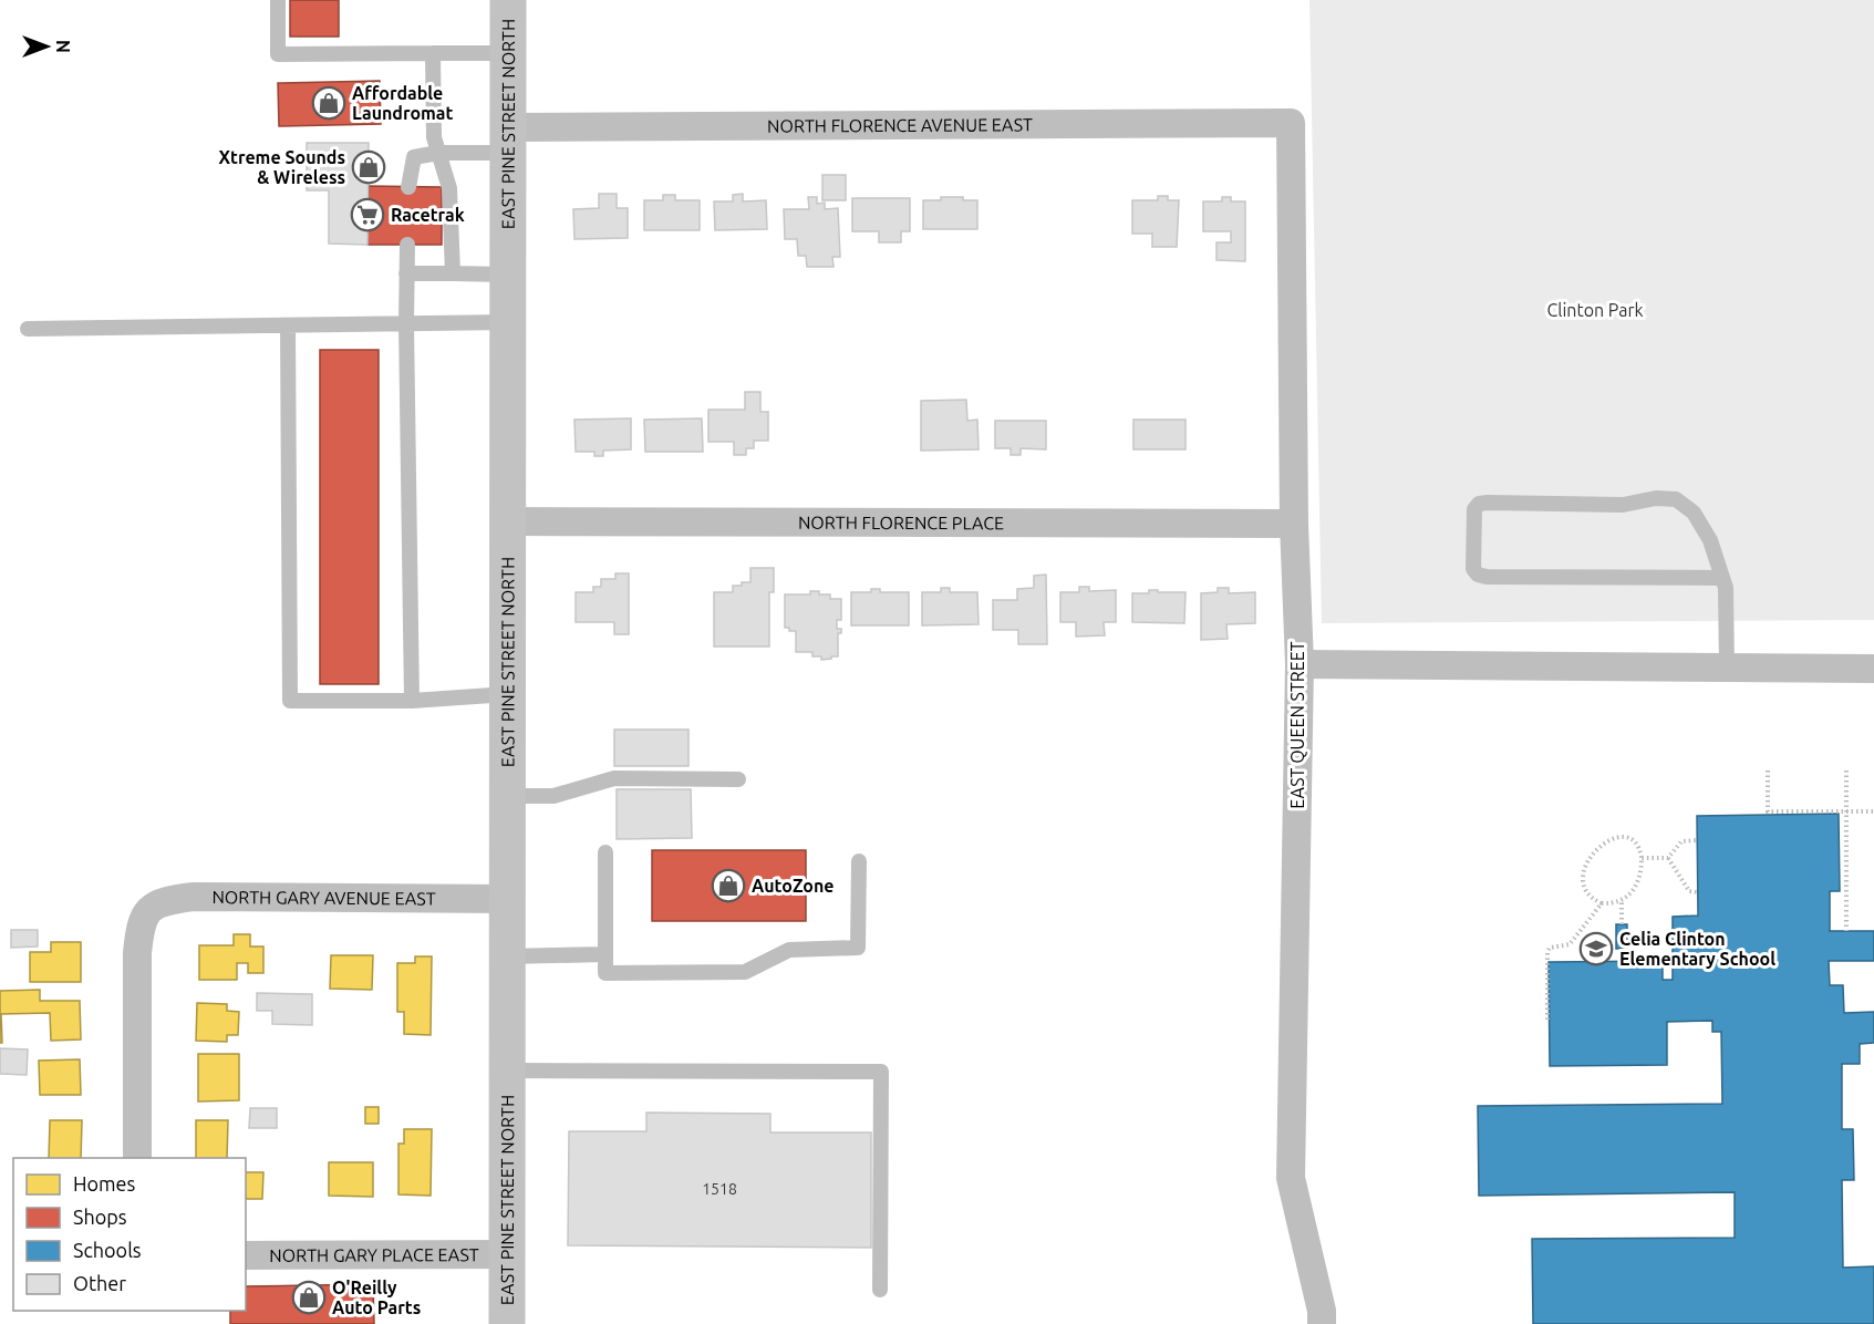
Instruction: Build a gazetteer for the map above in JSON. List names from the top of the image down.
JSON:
{
  "streets": {
    "main road": ["EAST PINE STREET NORTH"],
    "street": [
      "NORTH FLORENCE AVENUE EAST",
      "NORTH FLORENCE PLACE",
      "EAST QUEEN STREET",
      "NORTH GARY AVENUE EAST",
      "NORTH GARY PLACE EAST"
    ]
  },
  "crossings": [
    ["EAST PINE STREET NORTH", "NORTH FLORENCE AVENUE EAST"],
    ["EAST PINE STREET NORTH", "NORTH FLORENCE PLACE"],
    ["EAST PINE STREET NORTH", "NORTH GARY AVENUE EAST"],
    ["EAST PINE STREET NORTH", "NORTH GARY PLACE EAST"],
    ["NORTH FLORENCE AVENUE EAST", "EAST QUEEN STREET"],
    ["NORTH FLORENCE PLACE", "EAST QUEEN STREET"]
  ],
  "parks": ["Clinton Park"],
  "places": {
    "shop": [
      "Affordable Laundromat",
      "Xtreme Sounds & Wireless",
      "AutoZone",
      "O'Reilly Auto Parts"
    ],
    "supermarket": ["Racetrak"],
    "school or university": ["Celia Clinton Elementary School"]
  },
  "house_numbers": ["1518"],
  "legend": [
    "Homes",
    "Shops",
    "Schools",
    "Other"
  ],
  "north": "right"
}
